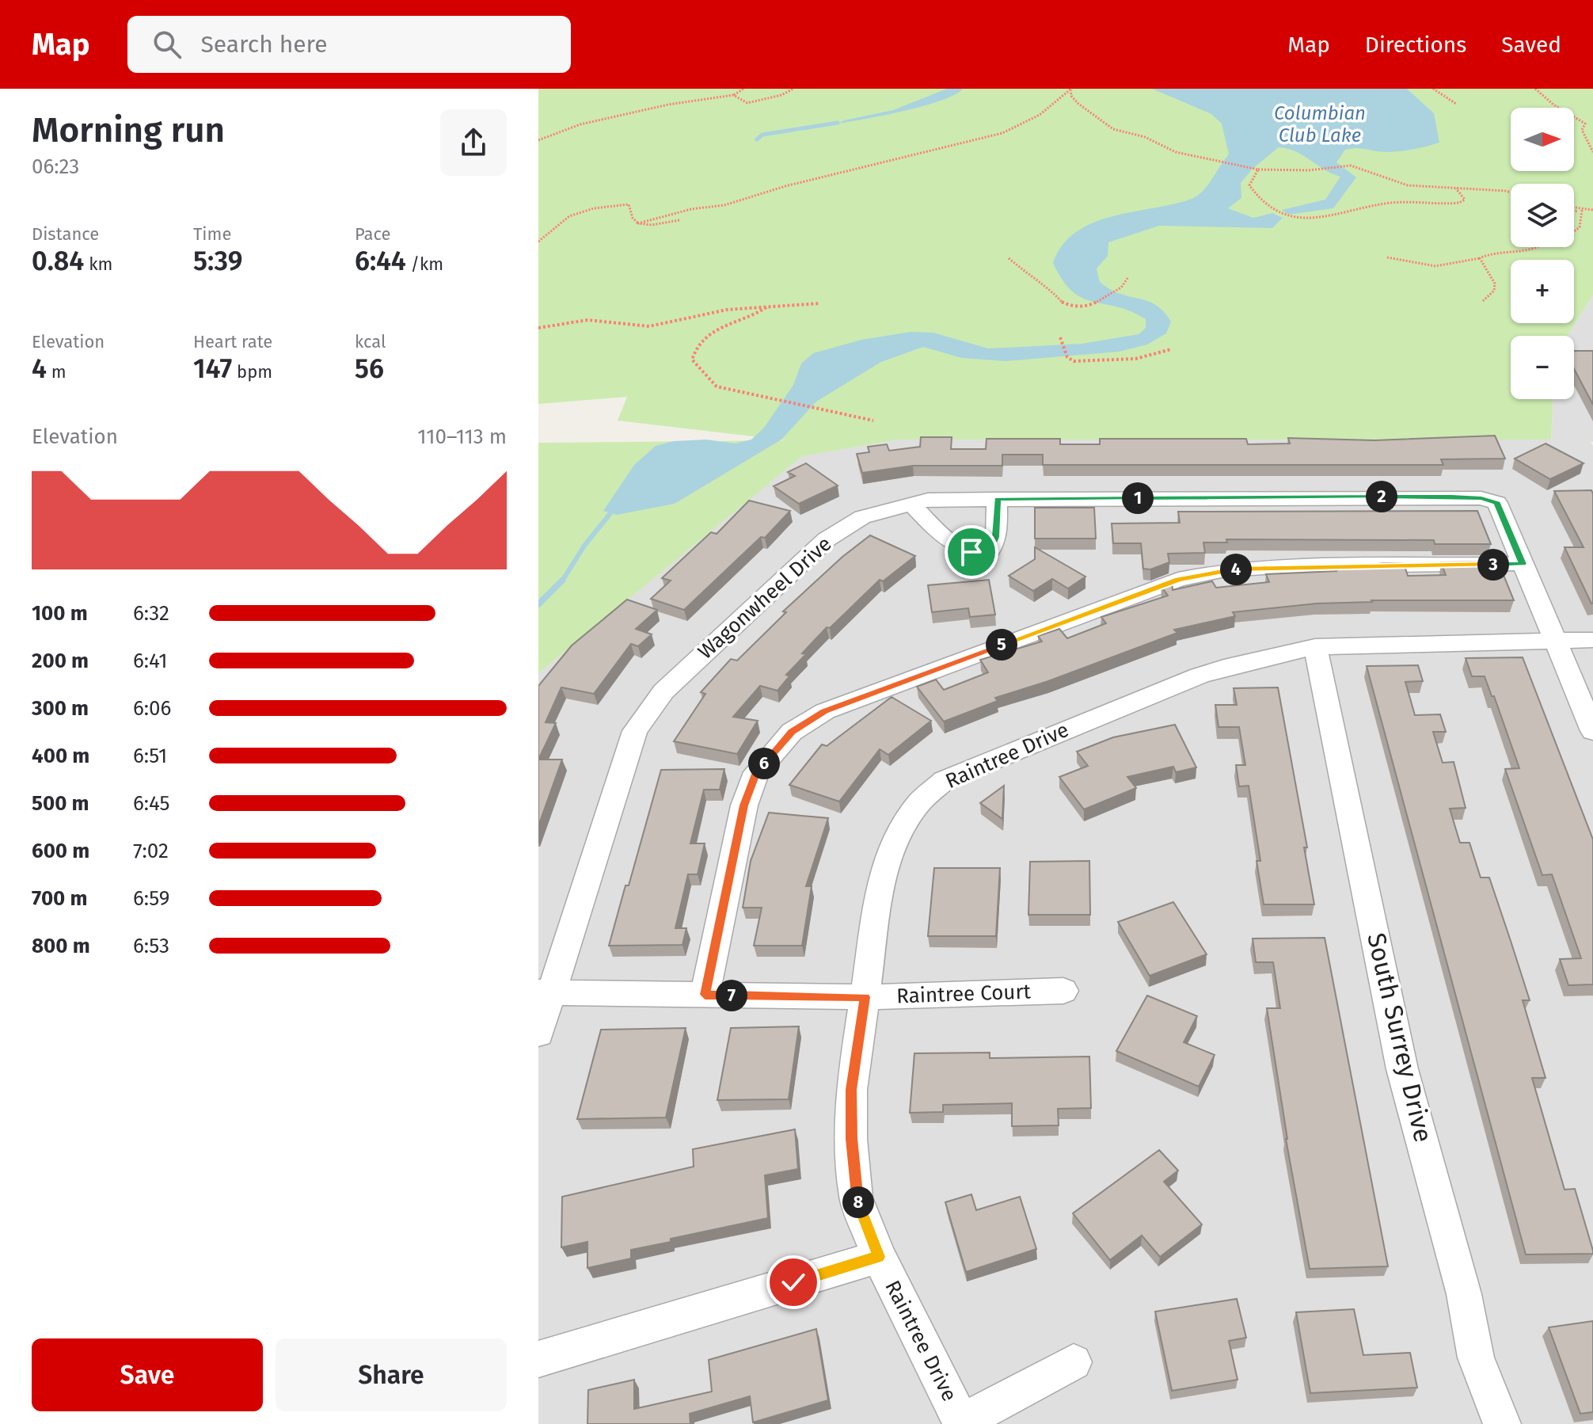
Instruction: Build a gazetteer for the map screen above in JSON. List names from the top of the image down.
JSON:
{
  "streets": {
    "street": [
      "Wagonwheel Drive",
      "Raintree Drive",
      "Raintree Court",
      "South Surrey Drive"
    ]
  },
  "crossings": [
    ["Wagonwheel Drive", "Raintree Court"],
    ["Raintree Drive", "Raintree Court"],
    ["Raintree Drive", "South Surrey Drive"]
  ],
  "water": ["Columbian Club Lake"],
  "north": "right",
  "page": {
    "header": "Map",
    "search": "Search here",
    "nav": ["Map", "Directions", "Saved"],
    "heading": ["Morning run", "06:23"],
    "map_buttons": ["+", "−"],
    "stats": [
      ["Distance", "0.84 km"],
      ["Time", "5:39"],
      ["Pace", "6:44 /km"],
      ["Elevation", "4 m"],
      ["Heart rate", "147 bpm"],
      ["kcal", "56"]
    ],
    "chart": ["Elevation", "110–113 m"],
    "pins": [
      "2",
      "1",
      "3",
      "4",
      "5",
      "6",
      "7",
      "8"
    ],
    "list": [
      {
        "name": "100 m",
        "note": "6:32"
      },
      {
        "name": "200 m",
        "note": "6:41"
      },
      {
        "name": "300 m",
        "note": "6:06"
      },
      {
        "name": "400 m",
        "note": "6:51"
      },
      {
        "name": "500 m",
        "note": "6:45"
      },
      {
        "name": "600 m",
        "note": "7:02"
      },
      {
        "name": "700 m",
        "note": "6:59"
      },
      {
        "name": "800 m",
        "note": "6:53"
      }
    ],
    "buttons": ["Save", "Share"]
  }
}
